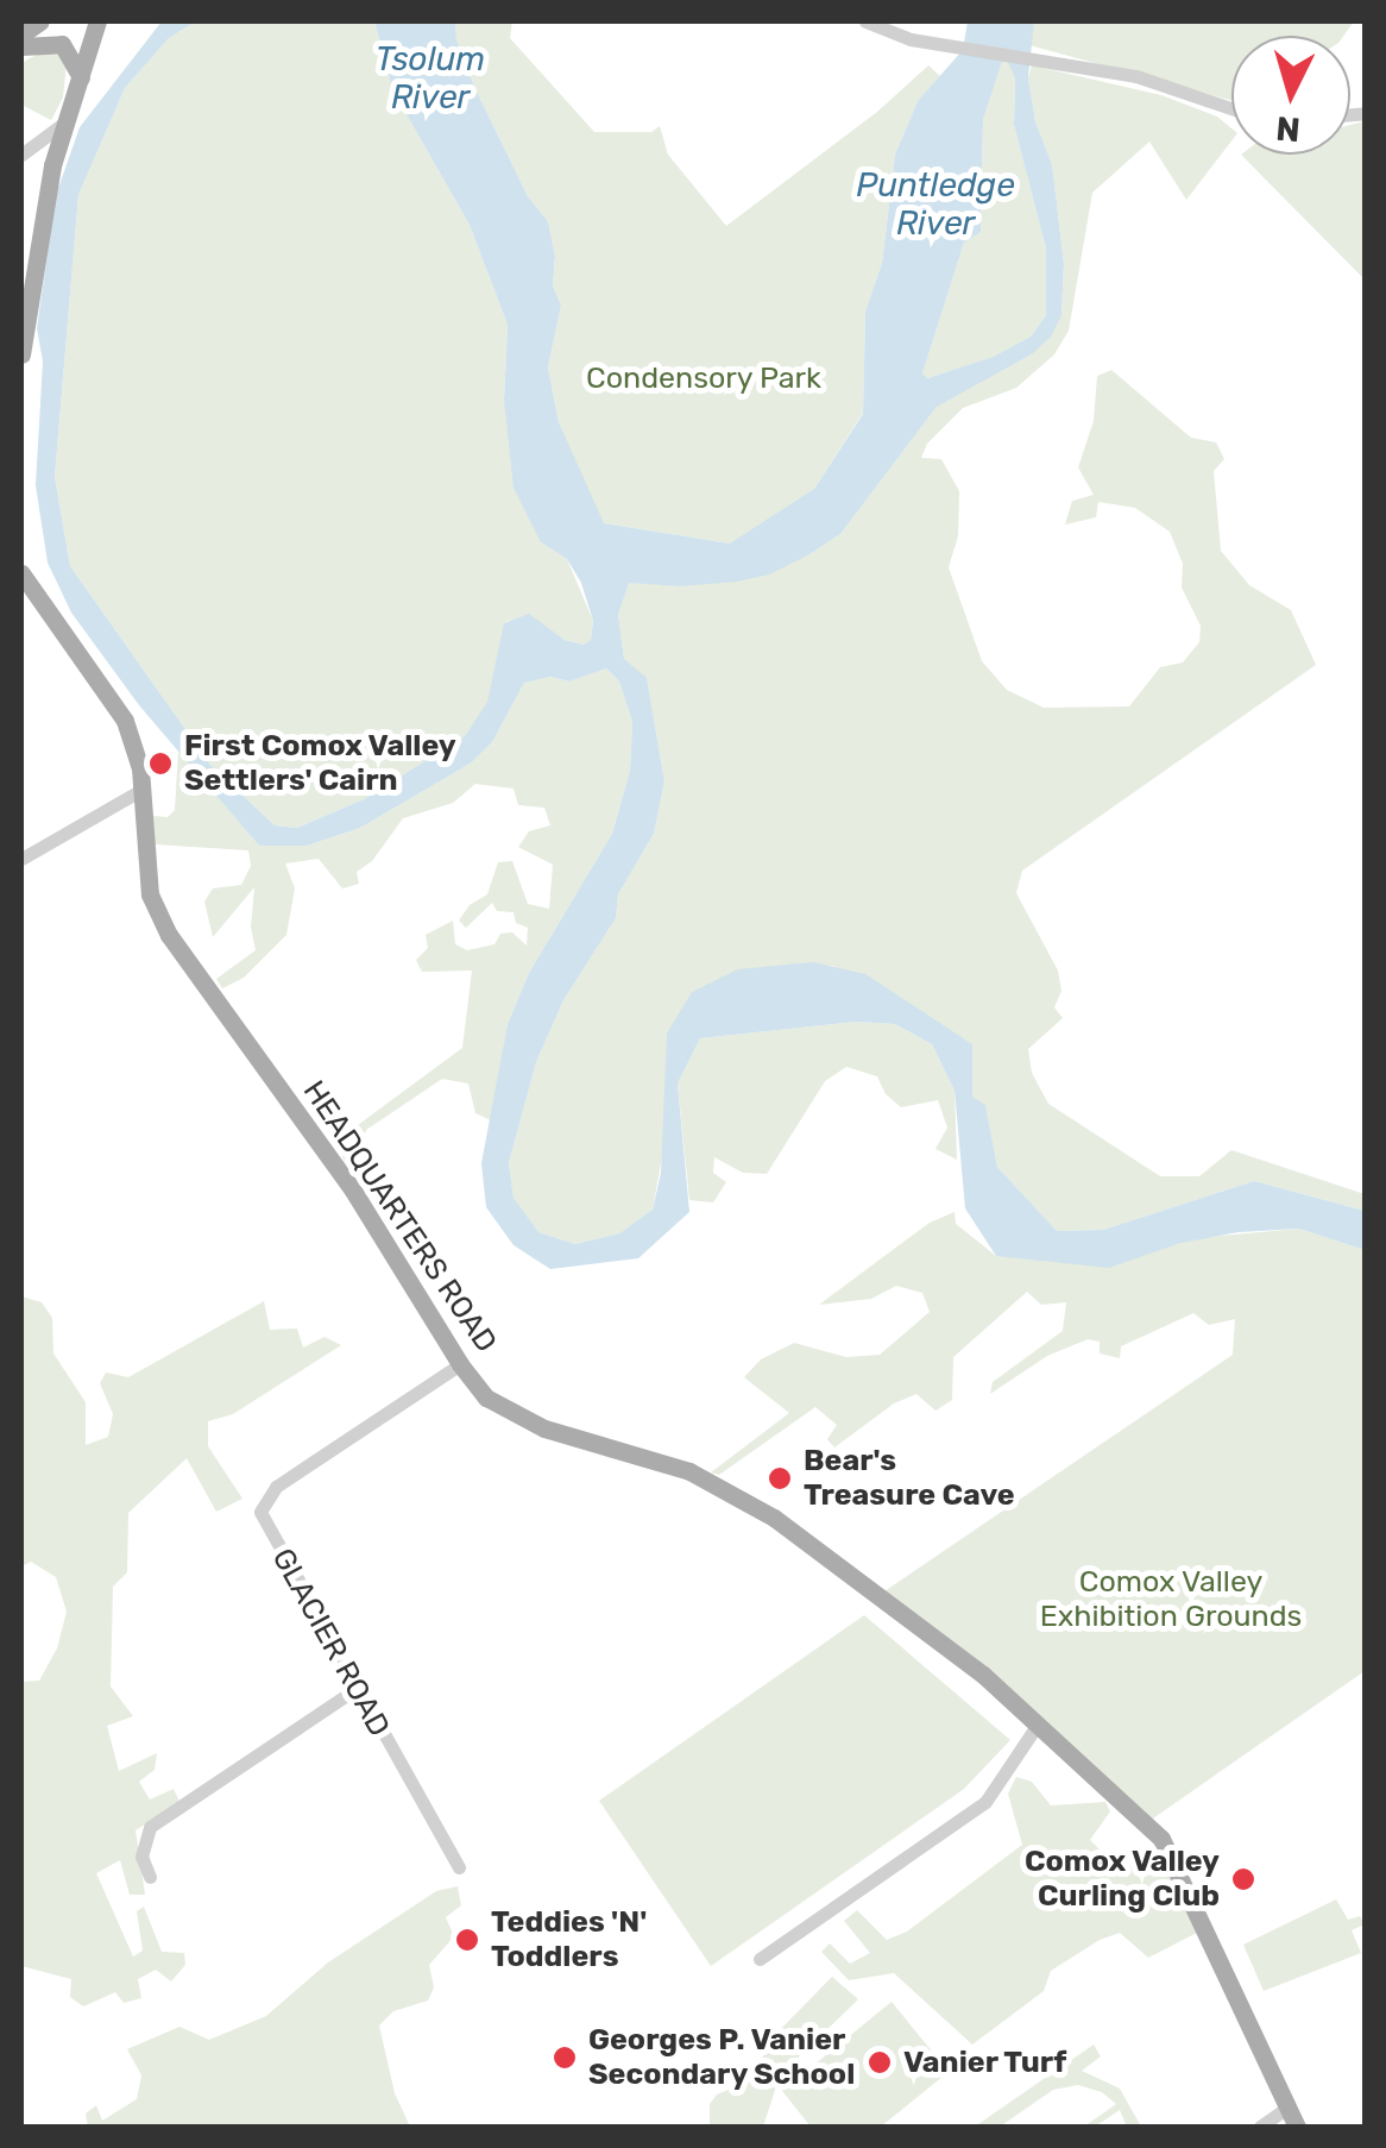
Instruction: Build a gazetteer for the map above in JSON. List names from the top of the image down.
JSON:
{
  "streets": {
    "main road": ["HEADQUARTERS ROAD"],
    "street": ["GLACIER ROAD"]
  },
  "crossings": [
    ["HEADQUARTERS ROAD", "GLACIER ROAD"]
  ],
  "water": ["Tsolum River", "Puntledge River"],
  "parks": ["Condensory Park", "Comox Valley Exhibition Grounds"],
  "places": [
    "First Comox Valley Settlers' Cairn",
    "Bear's Treasure Cave",
    "Comox Valley Curling Club",
    "Teddies 'N' Toddlers",
    "Georges P. Vanier Secondary School",
    "Vanier Turf"
  ],
  "north": "bottom"
}
